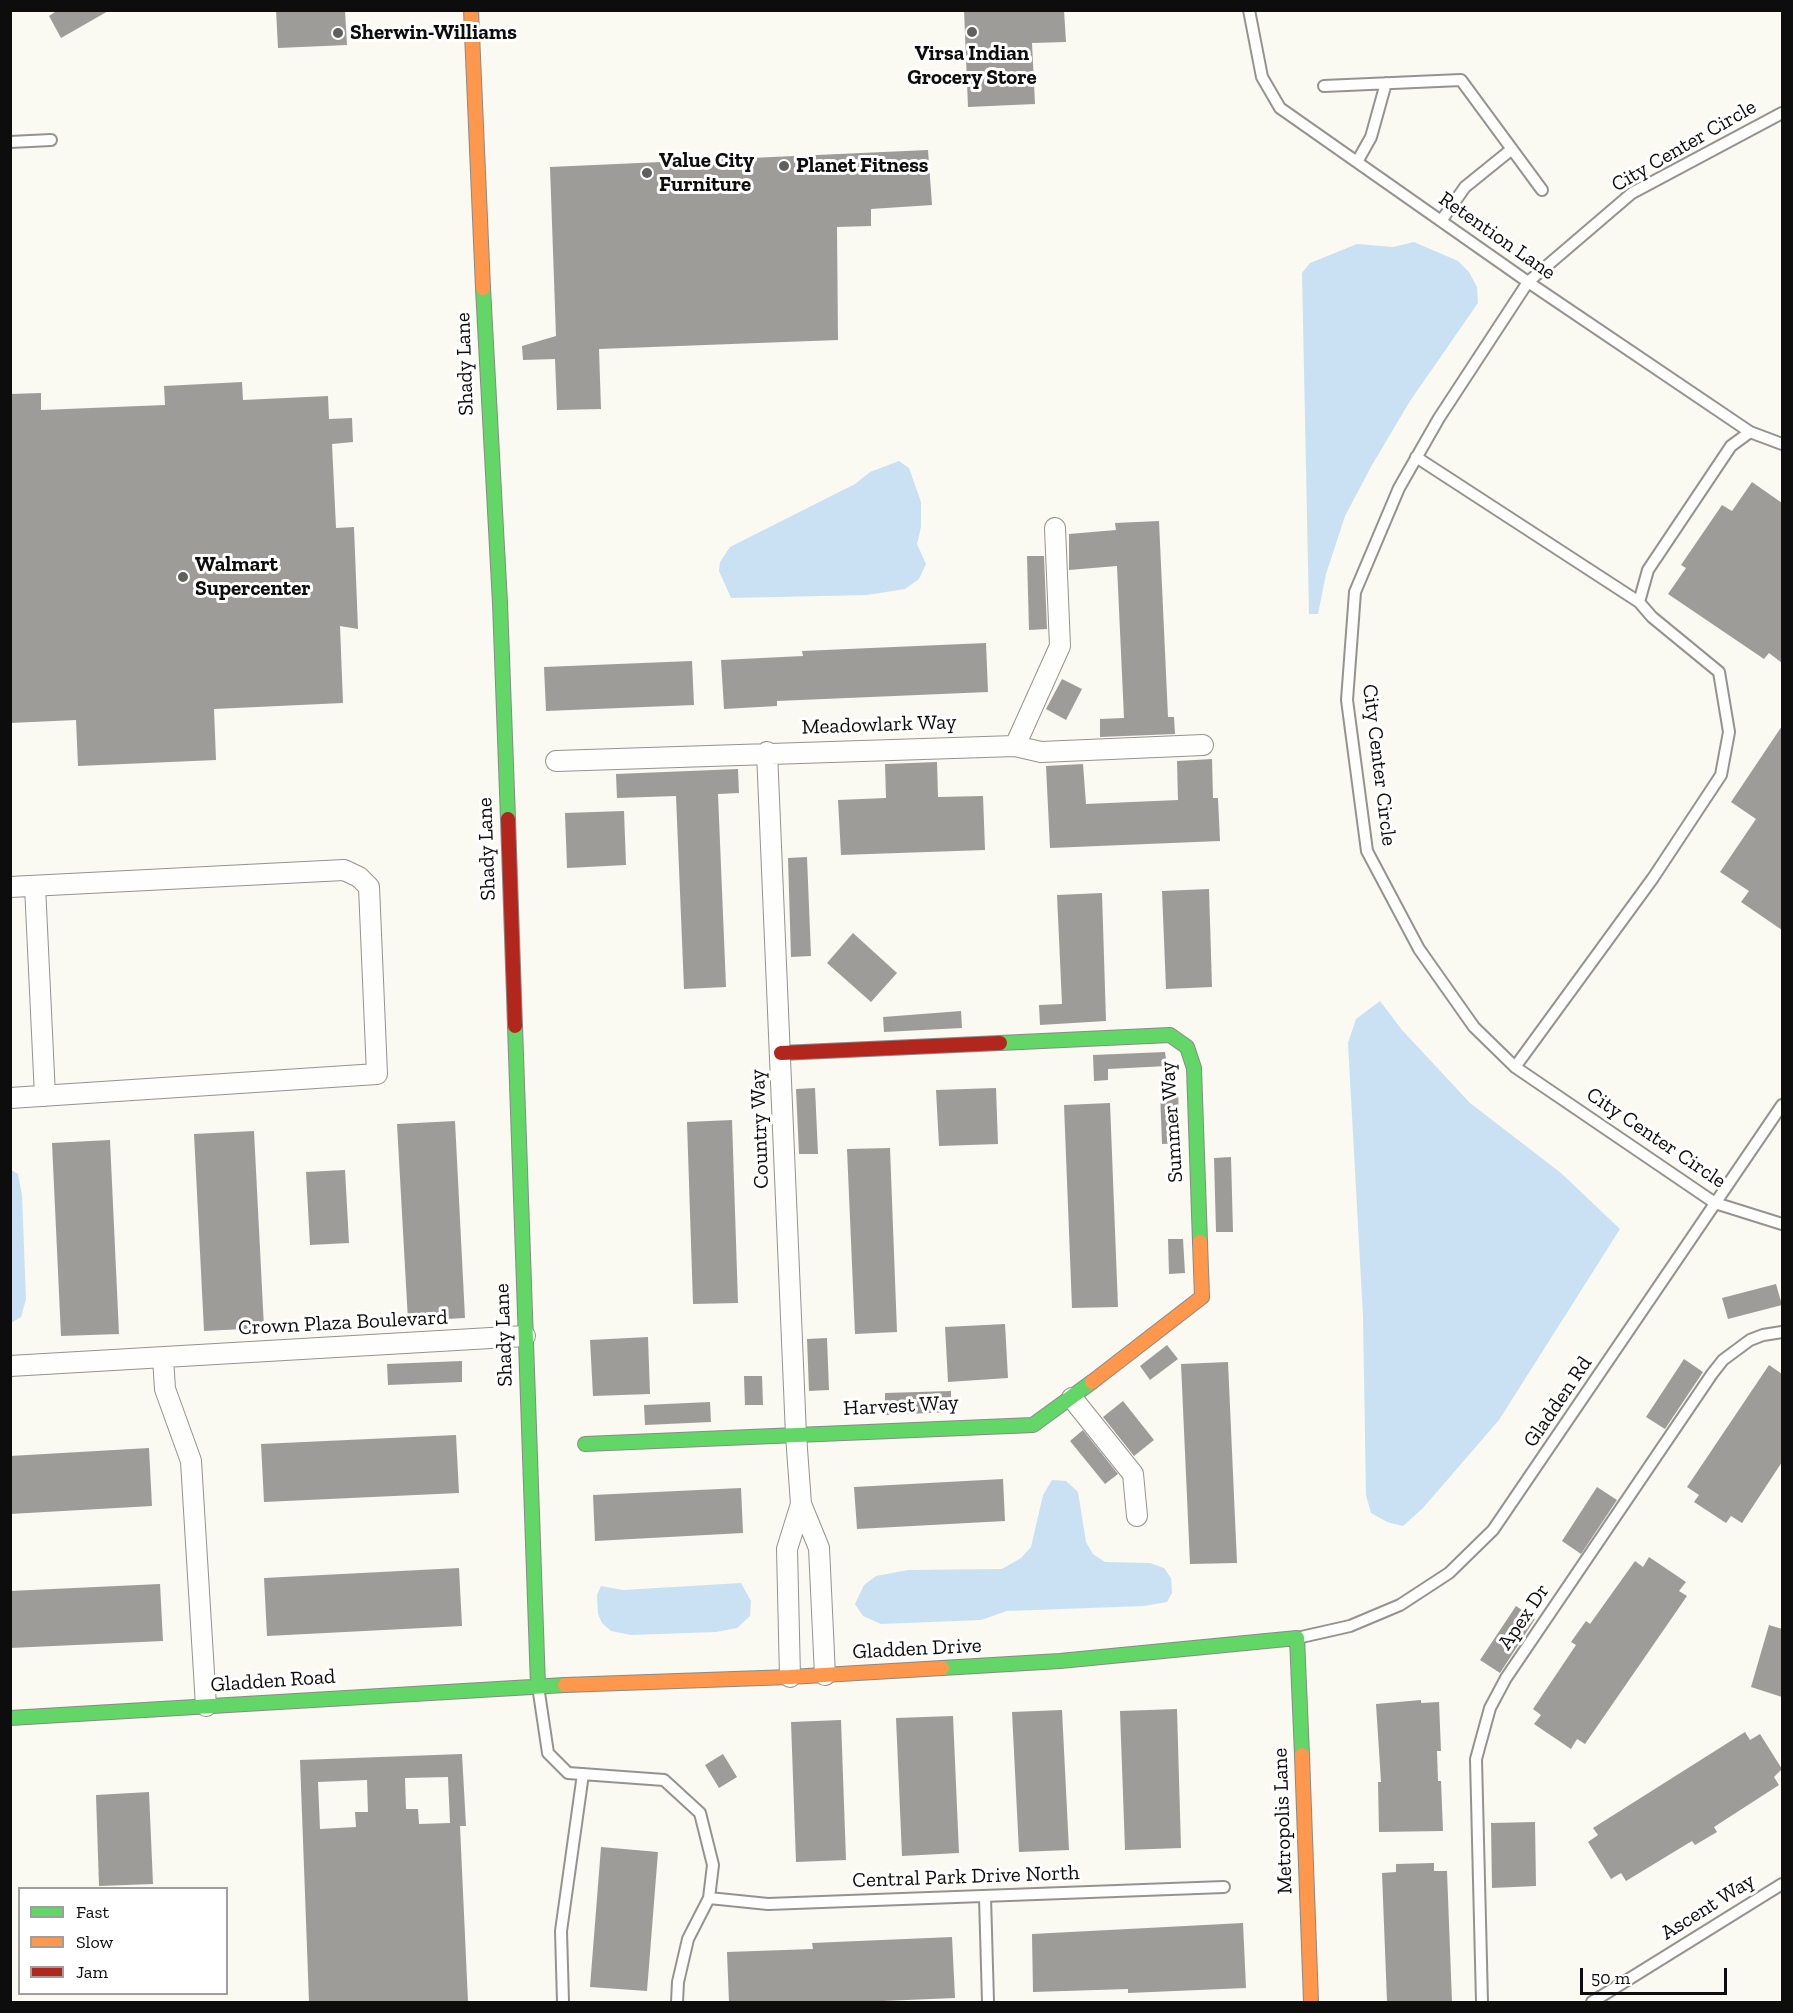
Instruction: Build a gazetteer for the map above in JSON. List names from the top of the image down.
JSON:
{
  "streets": {
    "street": [
      "Shady Lane",
      "Meadowlark Way",
      "Summer Way",
      "Country Way",
      "Crown Plaza Boulevard",
      "Harvest Way",
      "Gladden Drive",
      "Gladden Road",
      "Metropolis Lane"
    ],
    "lane": [
      "City Center Circle",
      "Retention Lane",
      "Gladden Rd",
      "Apex Dr",
      "Central Park Drive North",
      "Ascent Way"
    ]
  },
  "crossings": [
    ["City Center Circle", "Retention Lane"],
    ["City Center Circle", "Gladden Rd"],
    ["Shady Lane", "Crown Plaza Boulevard"],
    ["Shady Lane", "Gladden Drive"],
    ["Shady Lane", "Gladden Road"],
    ["Meadowlark Way", "Country Way"],
    ["Summer Way", "Country Way"],
    ["Summer Way", "Harvest Way"],
    ["Country Way", "Harvest Way"],
    ["Gladden Rd", "Gladden Drive"],
    ["Gladden Rd", "Metropolis Lane"],
    ["Gladden Drive", "Gladden Road"],
    ["Gladden Drive", "Metropolis Lane"]
  ],
  "places": [
    "Virsa Indian Grocery Store",
    "Sherwin-Williams",
    "Planet Fitness",
    "Value City Furniture",
    "Walmart Supercenter"
  ],
  "legend": ["Fast", "Slow", "Jam"],
  "scale_bar": "50 m"
}
